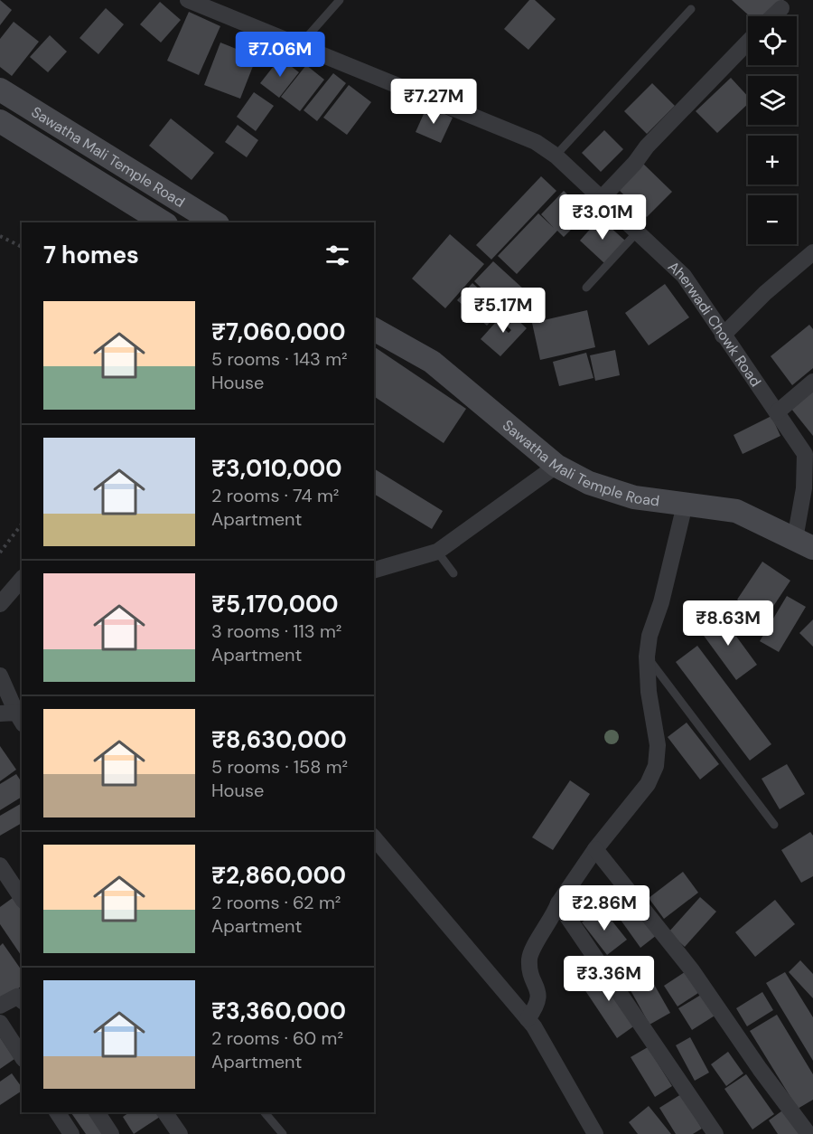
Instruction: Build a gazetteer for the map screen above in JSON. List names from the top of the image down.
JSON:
{
  "streets": {
    "street": ["Sawatha Mali Temple Road", "Aherwadi Chowk Road"]
  },
  "crossings": [
    ["Sawatha Mali Temple Road", "Aherwadi Chowk Road"]
  ],
  "page": {
    "map_buttons": ["+", "−"],
    "price": [
      "₹7.06M",
      "₹7.27M",
      "₹3.01M",
      "₹5.17M",
      "₹8.63M",
      "₹2.86M",
      "₹3.36M"
    ],
    "heading": "7 homes",
    "list": [
      {
        "name": "₹7,060,000",
        "note": "5 rooms · 143 m² · House"
      },
      {
        "name": "₹3,010,000",
        "note": "2 rooms · 74 m² · Apartment"
      },
      {
        "name": "₹5,170,000",
        "note": "3 rooms · 113 m² · Apartment"
      },
      {
        "name": "₹8,630,000",
        "note": "5 rooms · 158 m² · House"
      },
      {
        "name": "₹2,860,000",
        "note": "2 rooms · 62 m² · Apartment"
      },
      {
        "name": "₹3,360,000",
        "note": "2 rooms · 60 m² · Apartment"
      }
    ]
  }
}
